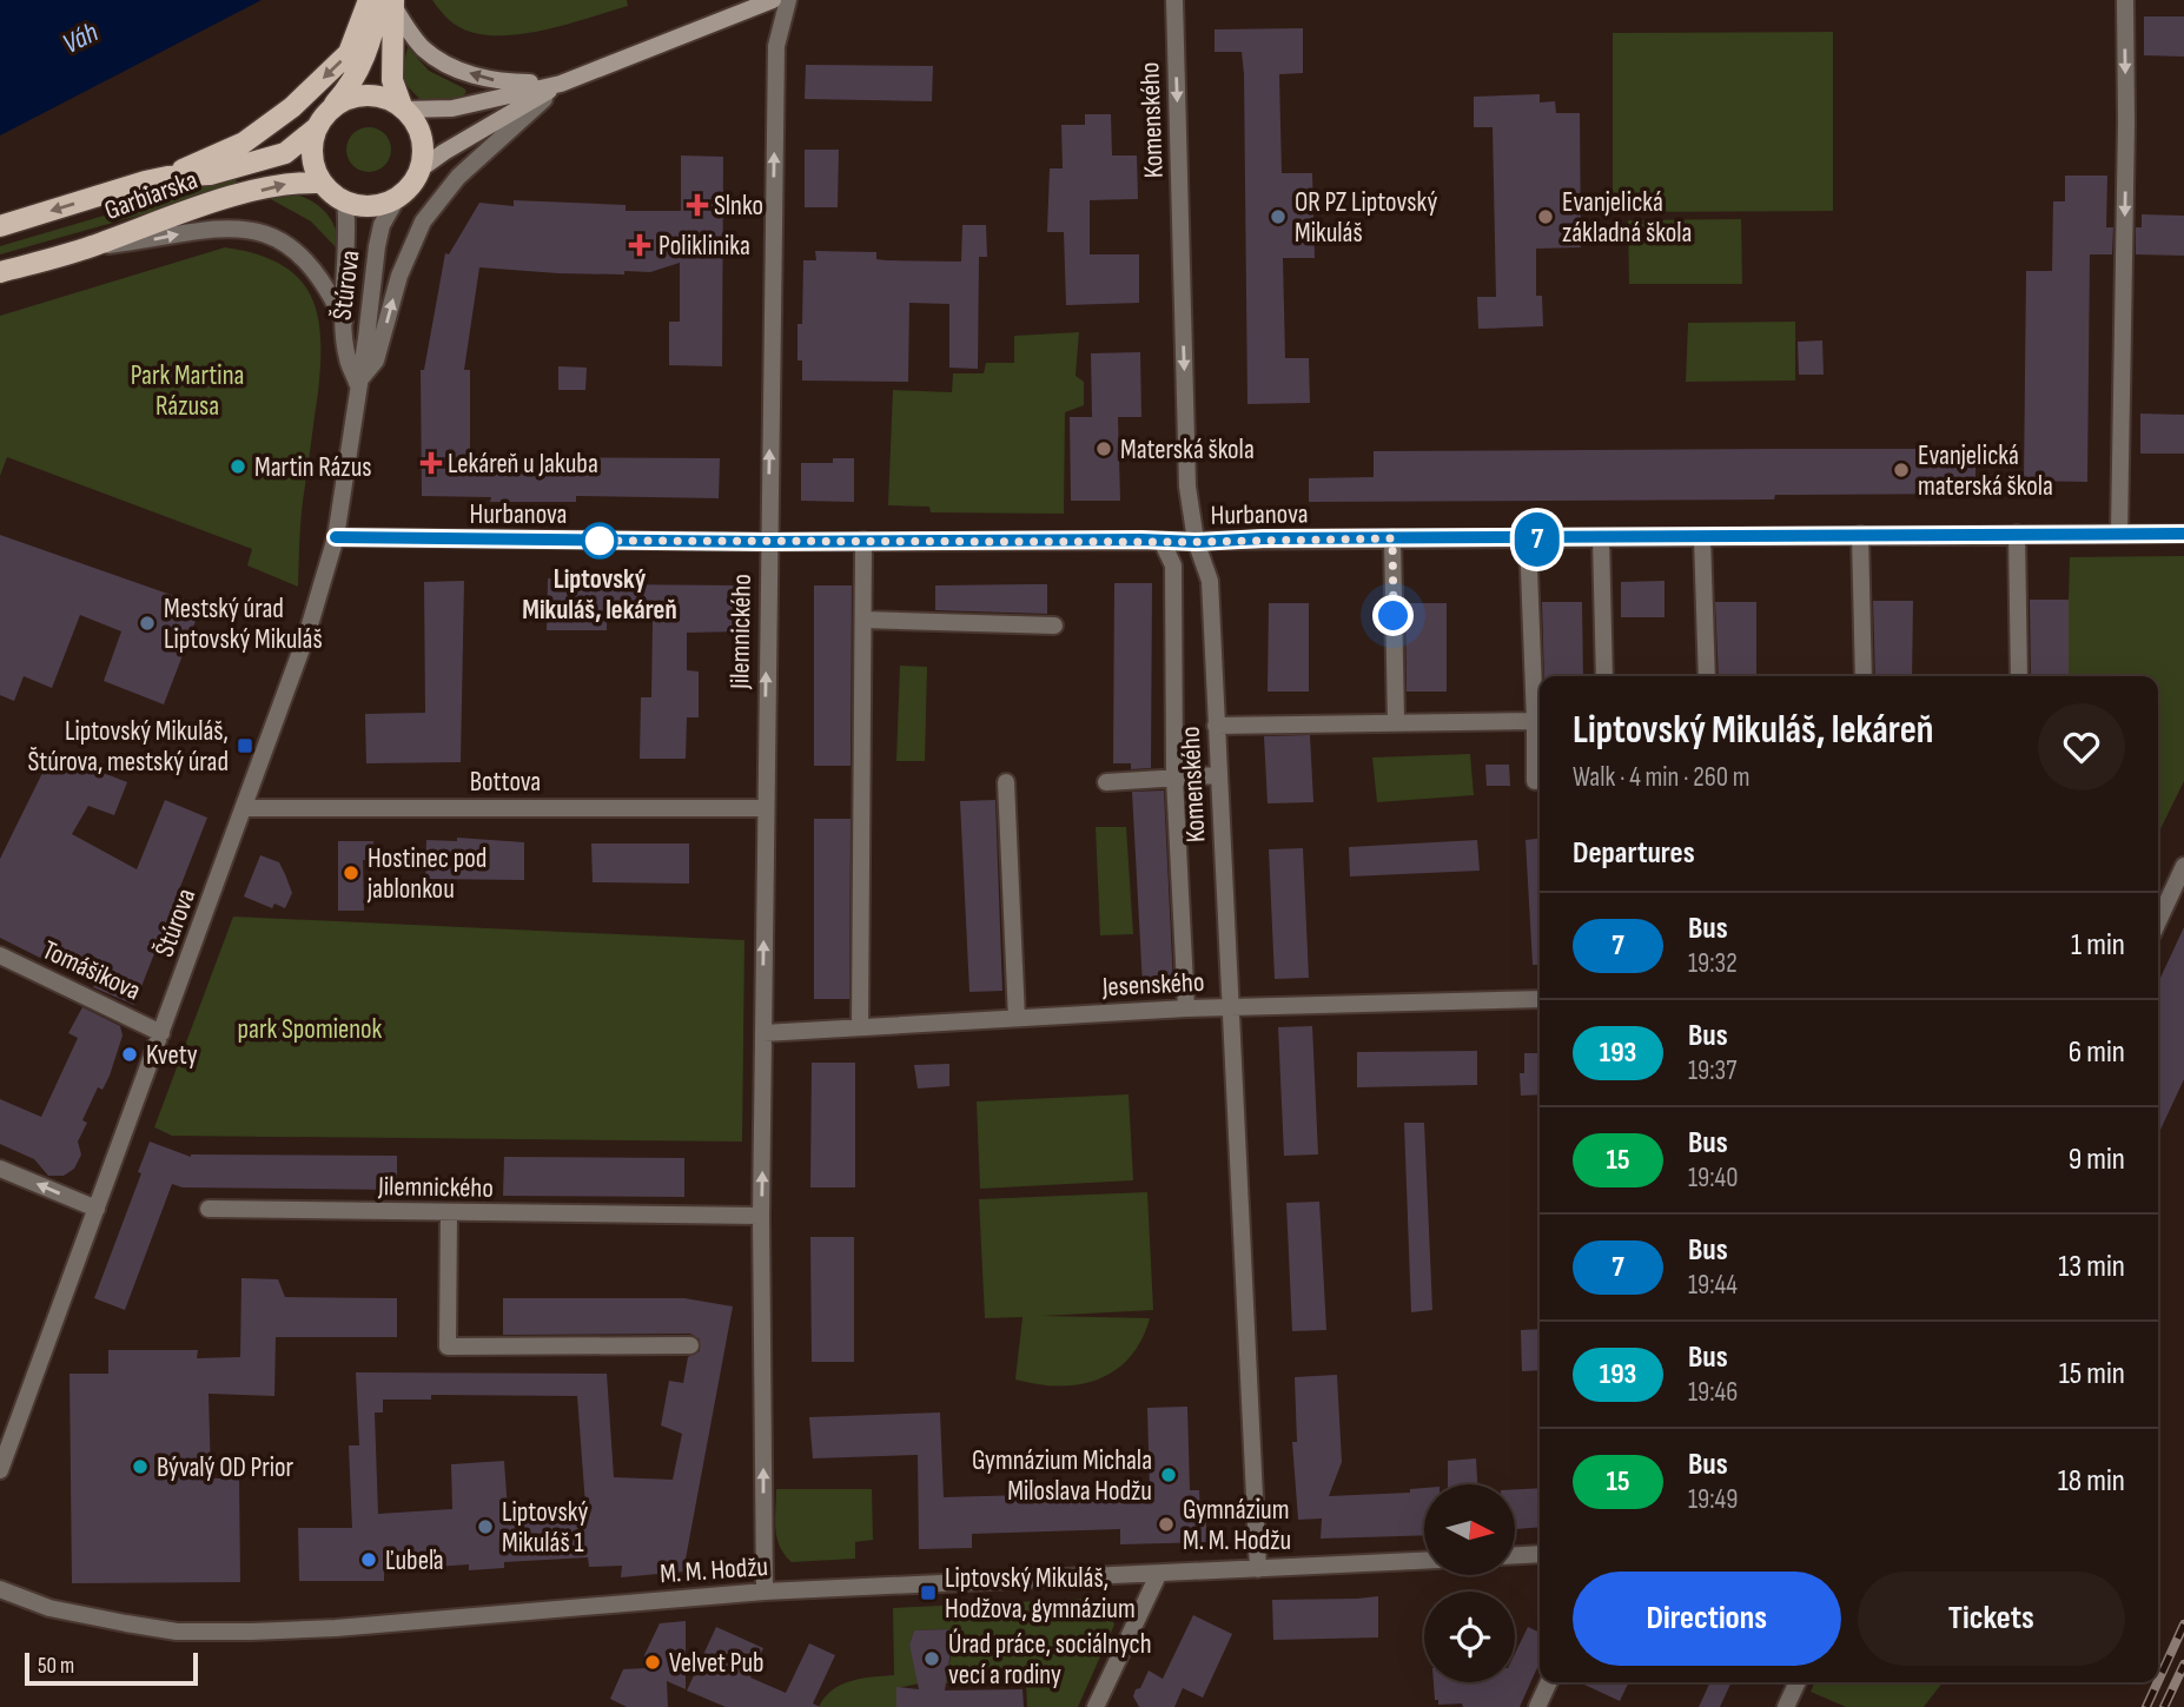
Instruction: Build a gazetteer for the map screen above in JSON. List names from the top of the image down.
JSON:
{
  "streets": {
    "main road": ["Garbiarska"],
    "street": [
      "Komenského",
      "Štúrova",
      "Hurbanova",
      "Jilemnického",
      "Bottova",
      "Tomášikova",
      "Jesenského",
      "M. M. Hodžu"
    ]
  },
  "crossings": [
    ["Komenského", "Hurbanova"],
    ["Komenského", "Jesenského"],
    ["Komenského", "M. M. Hodžu"],
    ["Garbiarska", "Štúrova"],
    ["Štúrova", "Hurbanova"],
    ["Štúrova", "Bottova"],
    ["Štúrova", "Tomášikova"],
    ["Hurbanova", "Jilemnického"],
    ["Jilemnického", "Bottova"],
    ["Jilemnického", "Jesenského"],
    ["Jilemnického", "M. M. Hodžu"]
  ],
  "water": ["Váh"],
  "parks": ["Park Martina Rázusa", "park Spomienok"],
  "places": {
    "health": ["Slnko", "Poliklinika", "Lekáreň u Jakuba"],
    "other": [
      "OR PZ Liptovský Mikuláš",
      "Evanjelická základná škola",
      "Materská škola",
      "Martin Rázus",
      "Evanjelická materská škola",
      "Liptovský Mikuláš, lekáreň",
      "Mestský úrad Liptovský Mikuláš",
      "Hostinec pod jablonkou",
      "Kvety",
      "Bývalý OD Prior",
      "Gymnázium Michala Miloslava Hodžu",
      "Gymnázium M. M. Hodžu",
      "Liptovský Mikuláš 1",
      "Ľubeľa",
      "Úrad práce, sociálnych vecí a rodiny",
      "Velvet Pub"
    ],
    "transit": ["Liptovský Mikuláš, Štúrova, mestský úrad", "Liptovský Mikuláš, Hodžova, gymnázium"]
  },
  "lines": ["bus line 7"],
  "scale_bar": "50 m",
  "north": "right",
  "page": {
    "on_map": "7",
    "heading": [
      ["Liptovský Mikuláš, lekáreň", "Walk · 4 min · 260 m"],
      "Departures"
    ],
    "list": [
      {
        "mark": "7",
        "name": "Bus",
        "note": "19:32",
        "value": "1 min"
      },
      {
        "mark": "193",
        "name": "Bus",
        "note": "19:37",
        "value": "6 min"
      },
      {
        "mark": "15",
        "name": "Bus",
        "note": "19:40",
        "value": "9 min"
      },
      {
        "mark": "7",
        "name": "Bus",
        "note": "19:44",
        "value": "13 min"
      },
      {
        "mark": "193",
        "name": "Bus",
        "note": "19:46",
        "value": "15 min"
      },
      {
        "mark": "15",
        "name": "Bus",
        "note": "19:49",
        "value": "18 min"
      }
    ],
    "buttons": ["Directions", "Tickets"],
    "scale": "50 m"
  }
}
